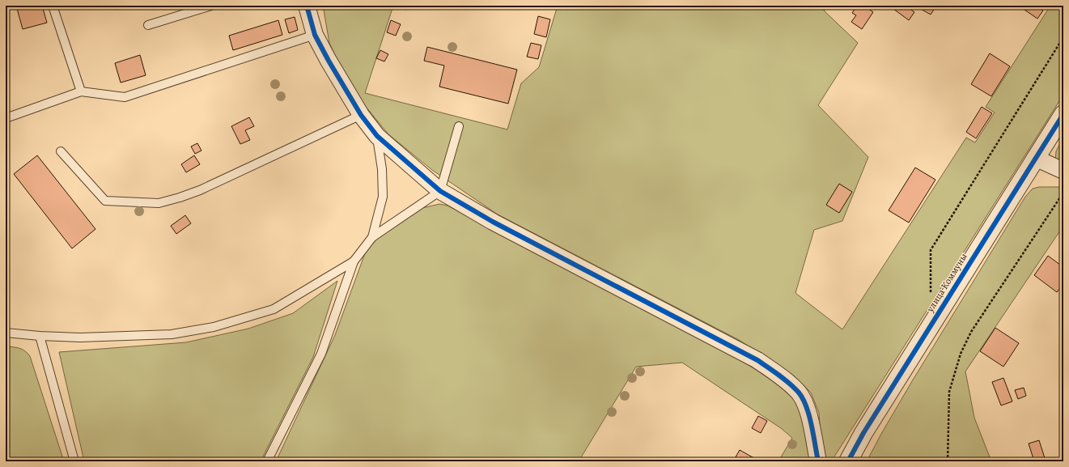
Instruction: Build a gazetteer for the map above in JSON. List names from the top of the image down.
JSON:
{
  "streets": {
    "street": ["улица Коммуны"]
  }
}
